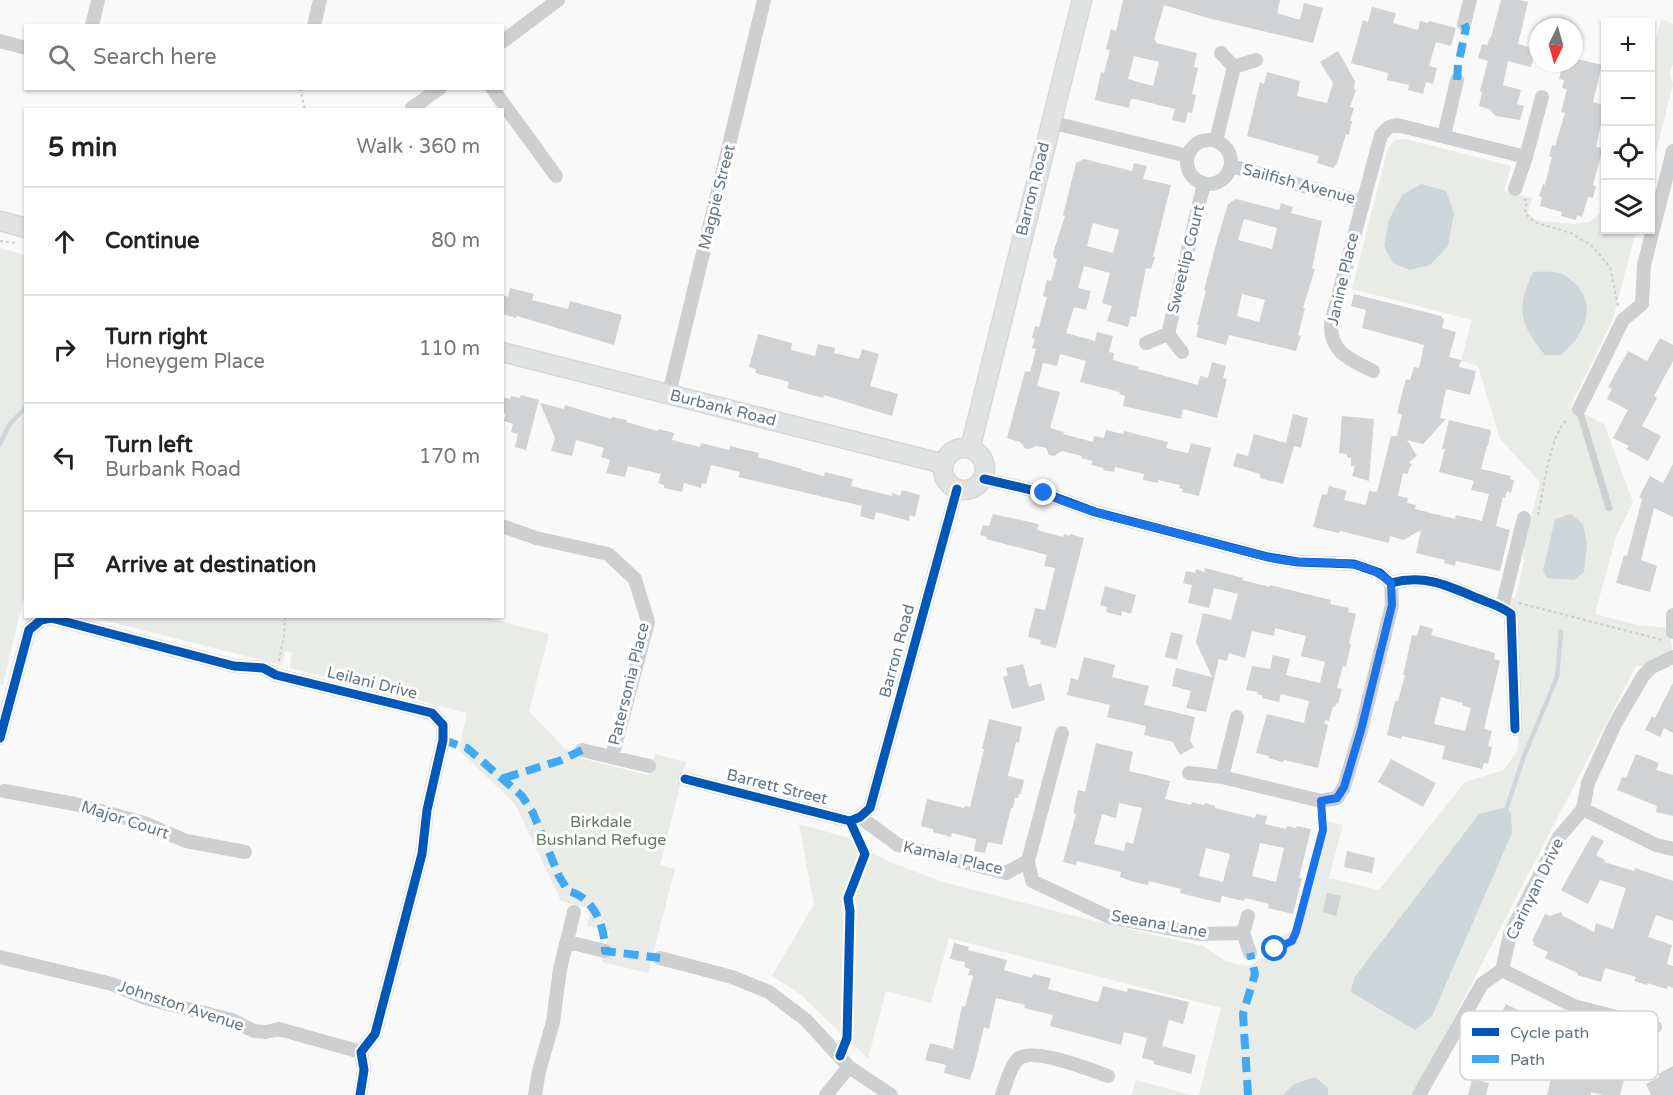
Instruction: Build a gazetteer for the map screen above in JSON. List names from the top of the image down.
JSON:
{
  "streets": {
    "street": [
      "Sailfish Avenue",
      "Barron Road",
      "Magpie Street",
      "Sweetlip Court",
      "Janine Place",
      "Burbank Road",
      "Leilani Drive",
      "Patersonia Place",
      "Barrett Street",
      "Major Court",
      "Kamala Place",
      "Carinyan Drive",
      "Seeana Lane",
      "Johnston Avenue"
    ]
  },
  "crossings": [
    ["Sailfish Avenue", "Sweetlip Court"],
    ["Sailfish Avenue", "Janine Place"],
    ["Barron Road", "Burbank Road"],
    ["Barron Road", "Barrett Street"],
    ["Barron Road", "Kamala Place"],
    ["Magpie Street", "Burbank Road"],
    ["Leilani Drive", "Johnston Avenue"],
    ["Barrett Street", "Kamala Place"],
    ["Kamala Place", "Seeana Lane"]
  ],
  "parks": ["Birkdale Bushland Refuge"],
  "legend": ["Cycle path", "Path"],
  "north": "bottom",
  "page": {
    "map_buttons": ["+", "−"],
    "search": "Search here",
    "heading": ["5 min", "Walk · 360 m"],
    "list": [
      ["Continue", "80 m"],
      ["Turn right", "Honeygem Place", "110 m"],
      ["Turn left", "Burbank Road", "170 m"],
      "Arrive at destination"
    ]
  }
}
